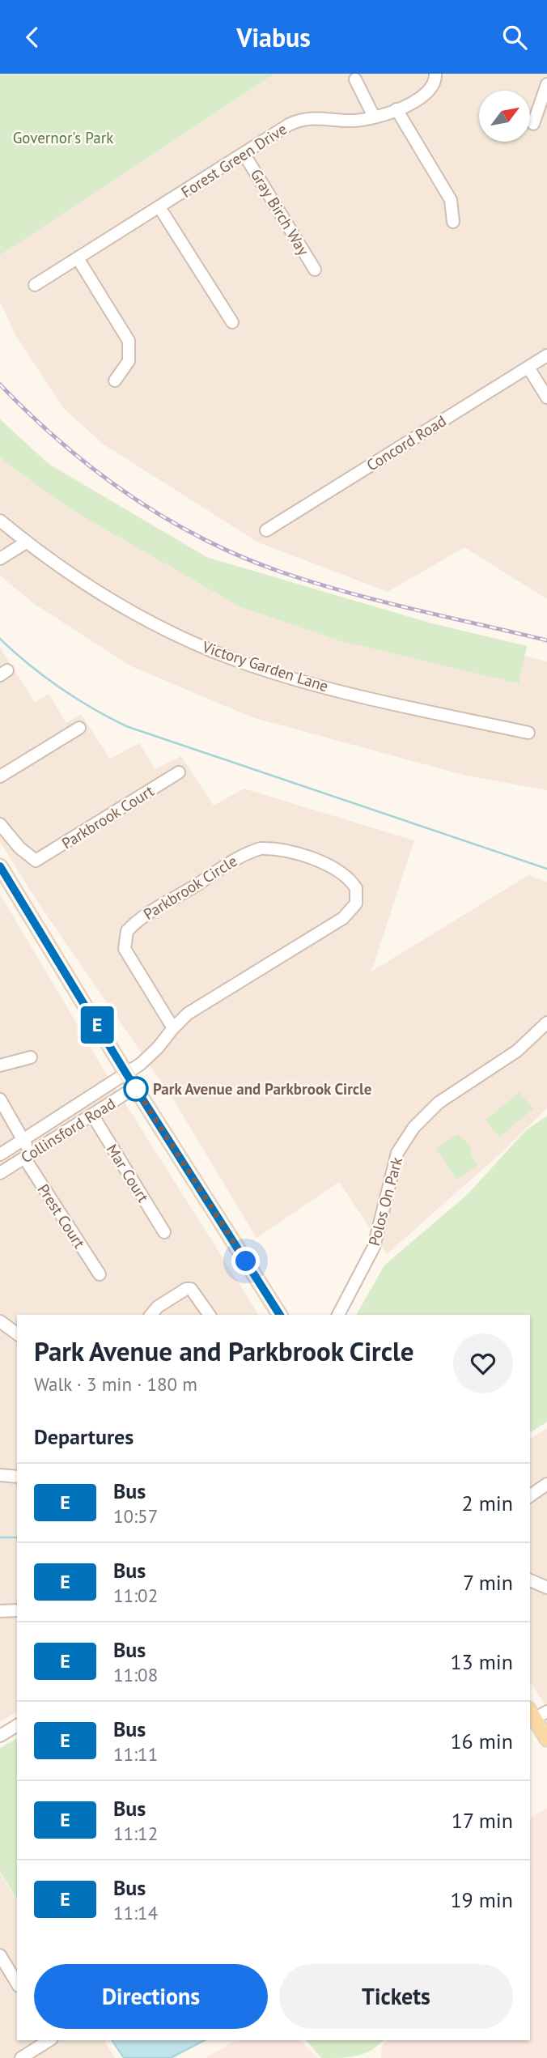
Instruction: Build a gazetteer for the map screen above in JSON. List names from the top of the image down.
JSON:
{
  "streets": {
    "street": [
      "Forest Green Drive",
      "Gray Birch Way",
      "Concord Road",
      "Victory Garden Lane",
      "Parkbrook Court",
      "Parkbrook Circle",
      "Collinsford Road",
      "Mar Court",
      "Polos On Park",
      "Prest Court"
    ]
  },
  "crossings": [
    ["Forest Green Drive", "Gray Birch Way"],
    ["Parkbrook Circle", "Collinsford Road"],
    ["Collinsford Road", "Mar Court"],
    ["Collinsford Road", "Prest Court"]
  ],
  "parks": ["Governor's Park"],
  "places": ["Park Avenue and Parkbrook Circle"],
  "lines": ["bus line E"],
  "north": "top right",
  "page": {
    "header": "Viabus",
    "on_map": "E",
    "heading": [
      ["Park Avenue and Parkbrook Circle", "Walk · 3 min · 180 m"],
      "Departures"
    ],
    "list": [
      {
        "mark": "E",
        "name": "Bus",
        "note": "10:57",
        "value": "2 min"
      },
      {
        "mark": "E",
        "name": "Bus",
        "note": "11:02",
        "value": "7 min"
      },
      {
        "mark": "E",
        "name": "Bus",
        "note": "11:08",
        "value": "13 min"
      },
      {
        "mark": "E",
        "name": "Bus",
        "note": "11:11",
        "value": "16 min"
      },
      {
        "mark": "E",
        "name": "Bus",
        "note": "11:12",
        "value": "17 min"
      },
      {
        "mark": "E",
        "name": "Bus",
        "note": "11:14",
        "value": "19 min"
      }
    ],
    "buttons": ["Directions", "Tickets"]
  }
}
